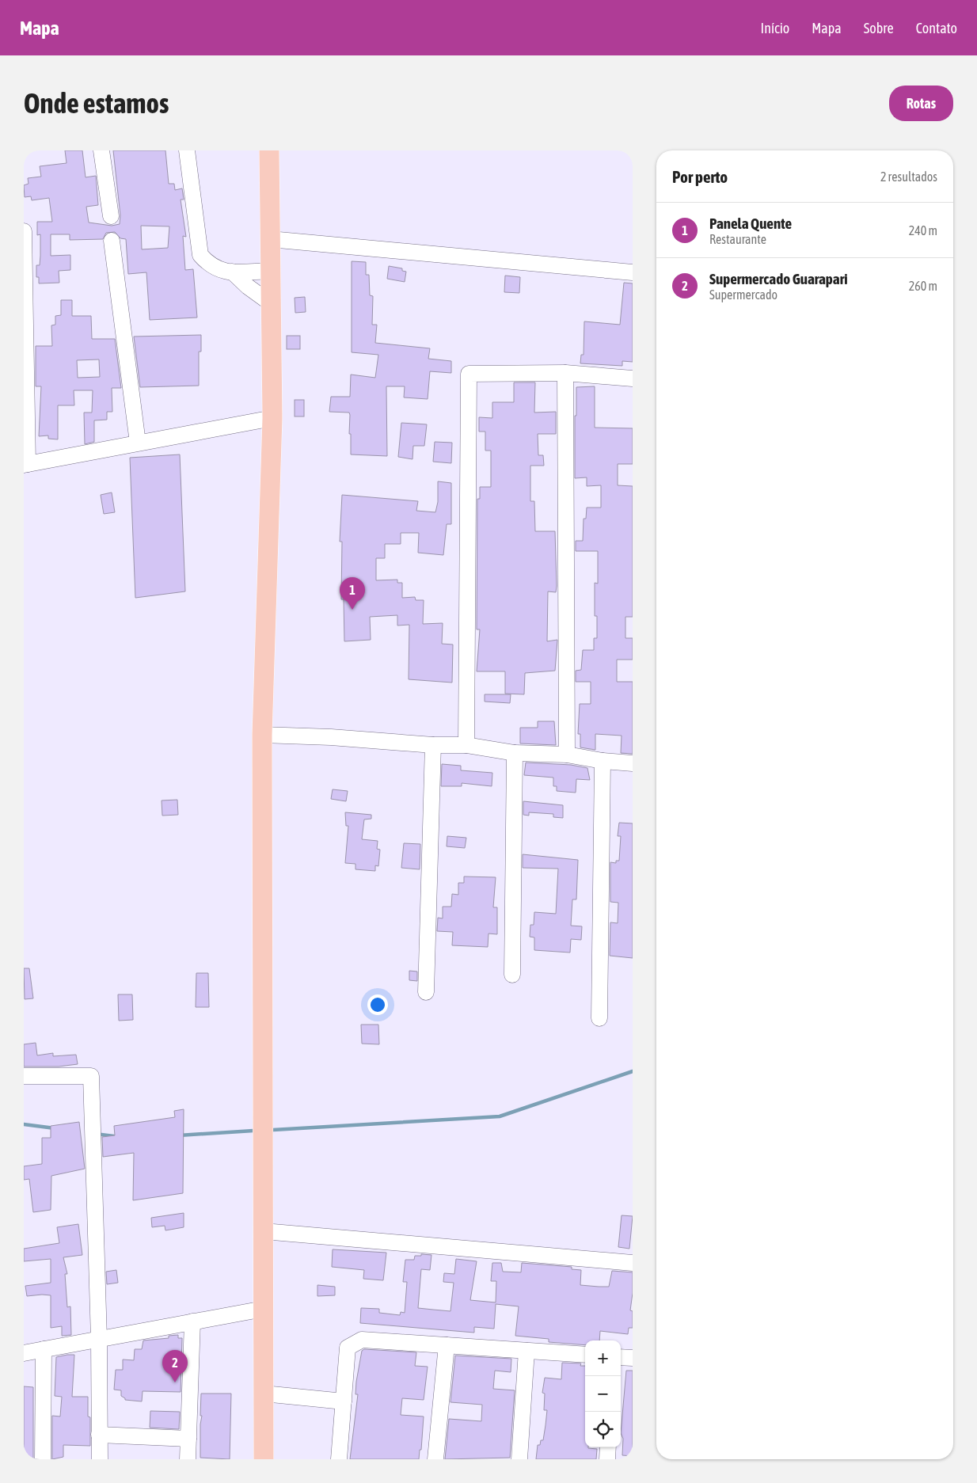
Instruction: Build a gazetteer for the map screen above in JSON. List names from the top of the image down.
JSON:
{
  "page": {
    "header": "Mapa",
    "nav": [
      "Início",
      "Mapa",
      "Sobre",
      "Contato"
    ],
    "buttons": "Rotas",
    "title": "Onde estamos",
    "heading": ["Por perto", "2 resultados"],
    "list": [
      {
        "mark": "1",
        "name": "Panela Quente",
        "note": "Restaurante",
        "value": "240 m"
      },
      {
        "mark": "2",
        "name": "Supermercado Guarapari",
        "note": "Supermercado",
        "value": "260 m"
      }
    ],
    "pins": ["1", "2"],
    "map_buttons": ["+", "−"]
  }
}
